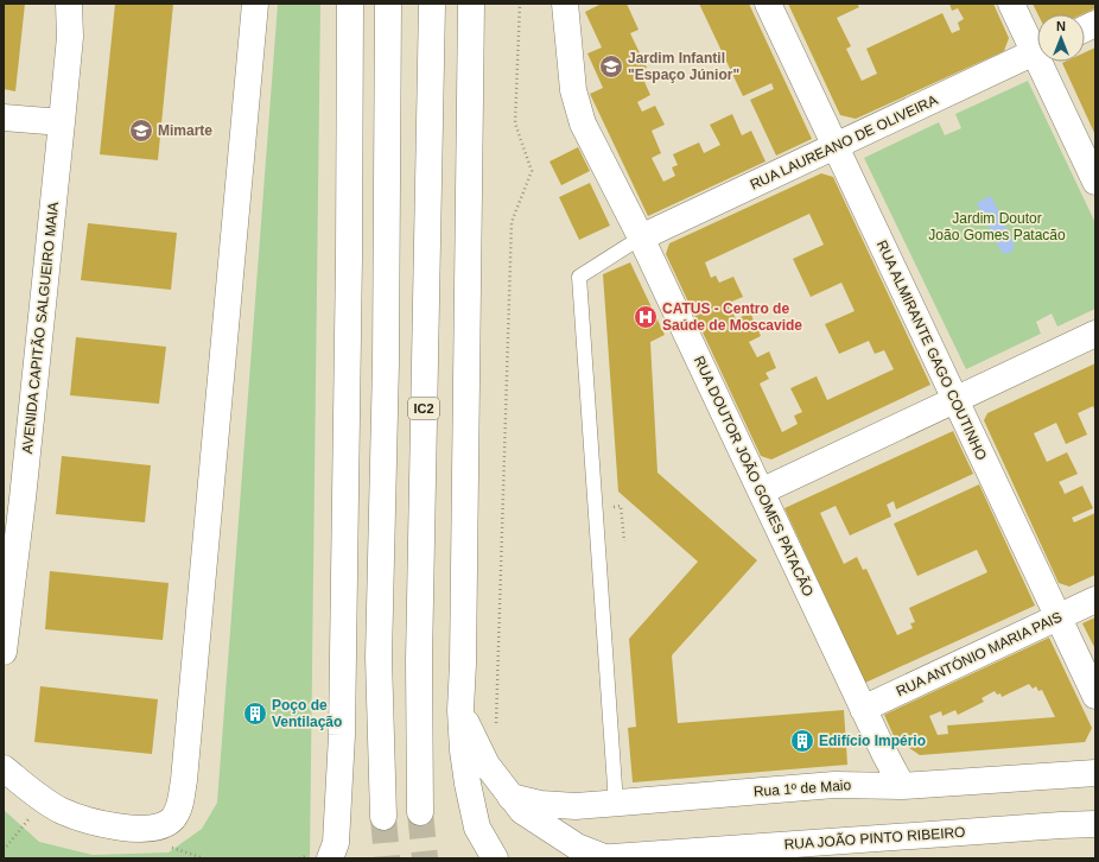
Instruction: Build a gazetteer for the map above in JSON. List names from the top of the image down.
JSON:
{
  "streets": {
    "main road": [
      "RUA LAUREANO DE OLIVEIRA",
      "AVENIDA CAPITÃO SALGUEIRO MAIA",
      "RUA ALMIRANTE GAGO COUTINHO",
      "IC2",
      "RUA DOUTOR JOÃO GOMES PATACÃO",
      "RUA ANTÓNIO MARIA PAIS",
      "Rua 1º de Maio",
      "RUA JOÃO PINTO RIBEIRO"
    ]
  },
  "crossings": [
    ["RUA LAUREANO DE OLIVEIRA", "RUA ALMIRANTE GAGO COUTINHO"],
    ["RUA LAUREANO DE OLIVEIRA", "RUA DOUTOR JOÃO GOMES PATACÃO"],
    ["RUA ALMIRANTE GAGO COUTINHO", "RUA ANTÓNIO MARIA PAIS"],
    ["RUA DOUTOR JOÃO GOMES PATACÃO", "RUA ANTÓNIO MARIA PAIS"],
    ["RUA DOUTOR JOÃO GOMES PATACÃO", "Rua 1º de Maio"]
  ],
  "parks": ["Jardim Doutor João Gomes Patacão"],
  "places": {
    "school or university": ["Jardim Infantil \"Espaço Júnior\"", "Mimarte"],
    "hospital": ["CATUS - Centro de Saúde de Moscavide"],
    "building": ["Poço de Ventilação", "Edifício Império"]
  },
  "north": "top"
}
